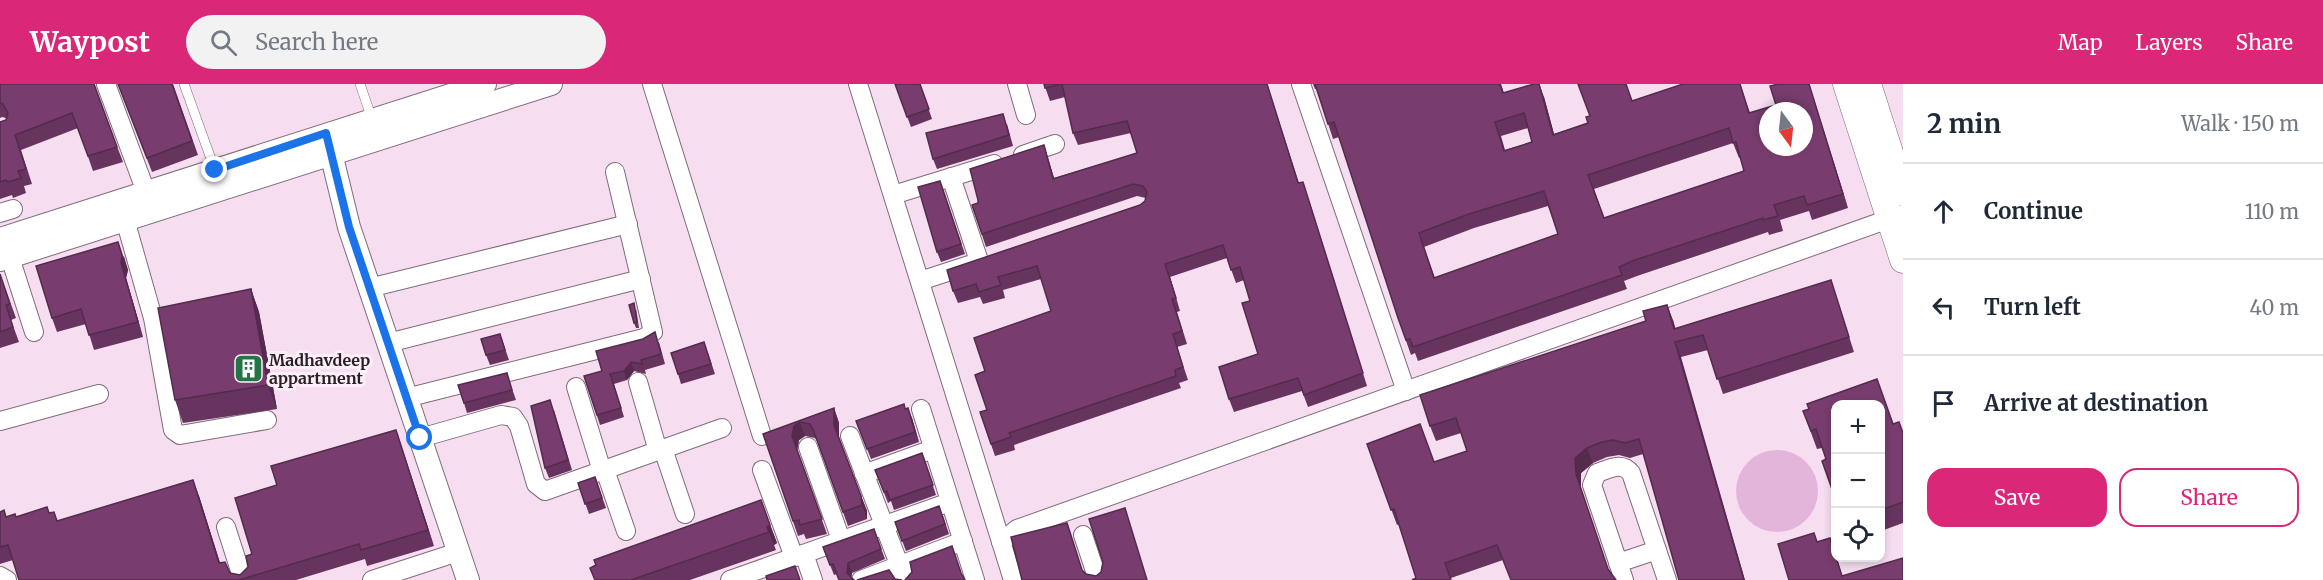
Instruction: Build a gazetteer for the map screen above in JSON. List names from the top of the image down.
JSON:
{
  "places": {
    "building": ["Madhavdeep appartment"]
  },
  "north": "bottom",
  "page": {
    "header": "Waypost",
    "search": "Search here",
    "nav": ["Map", "Layers", "Share"],
    "heading": ["2 min", "Walk · 150 m"],
    "list": [
      ["Continue", "110 m"],
      ["Turn left", "40 m"],
      "Arrive at destination"
    ],
    "map_buttons": ["+", "−"],
    "buttons": ["Save", "Share"]
  }
}
